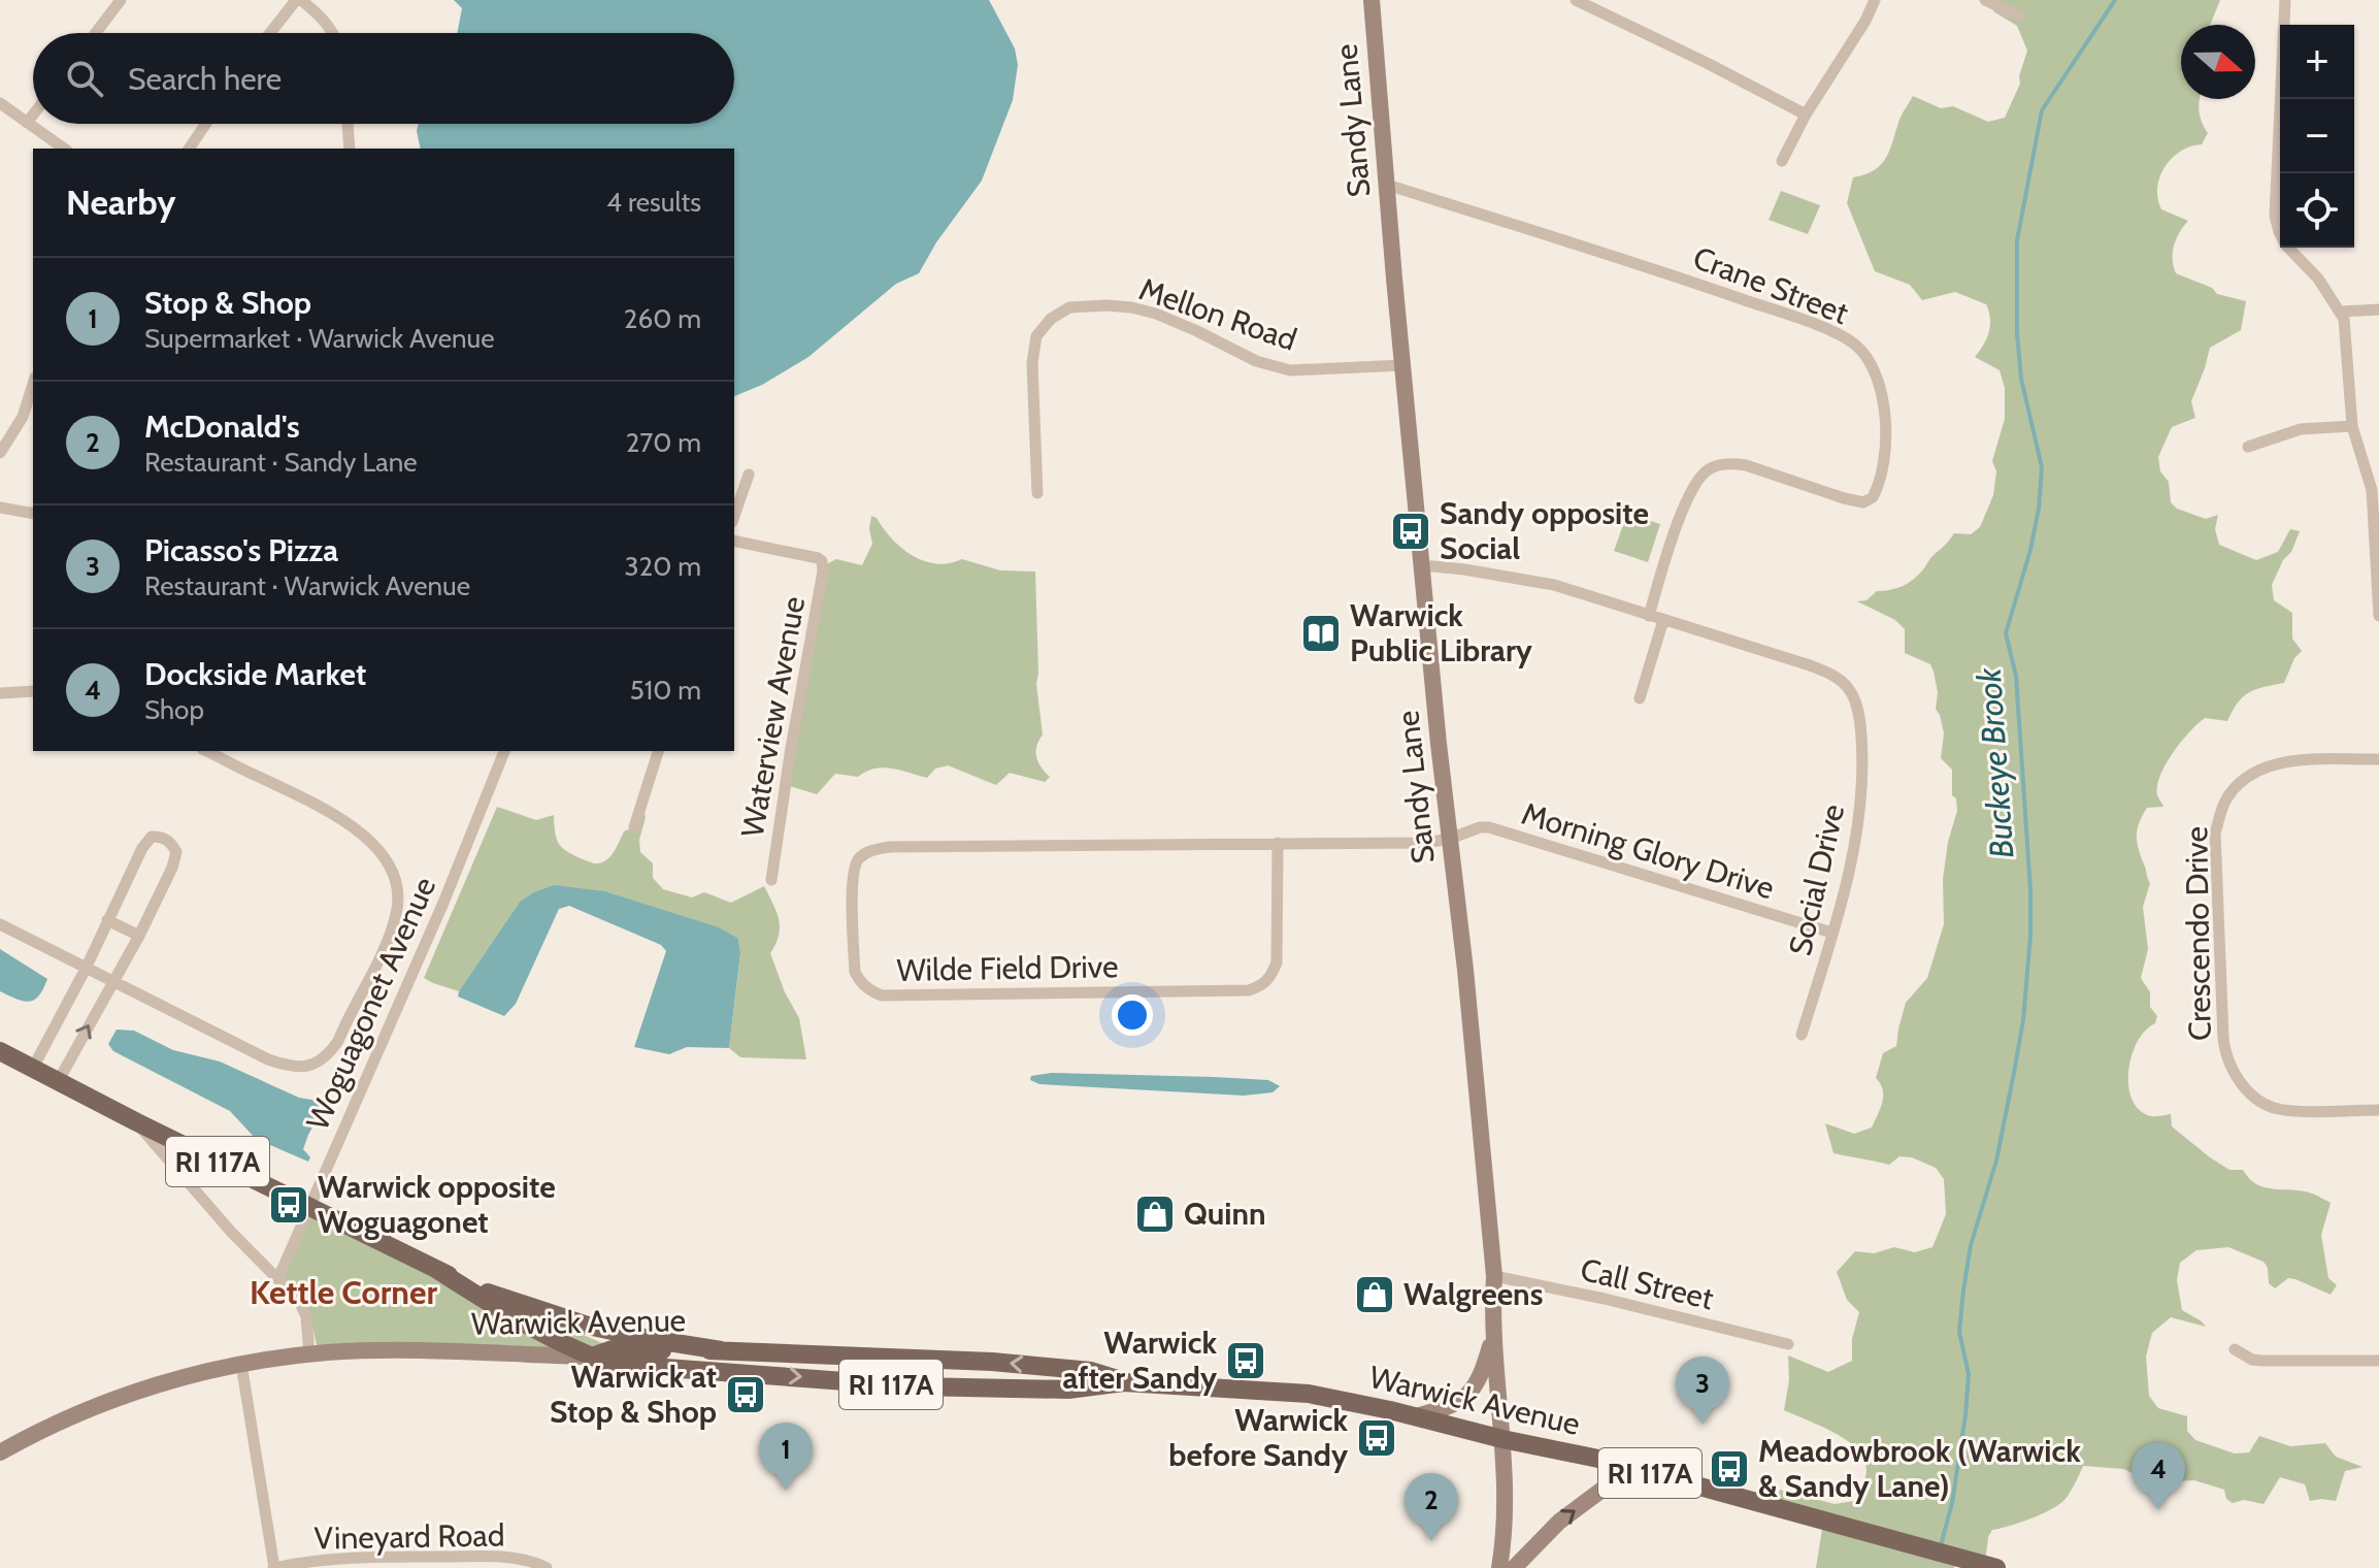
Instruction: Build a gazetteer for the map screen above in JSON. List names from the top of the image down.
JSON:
{
  "streets": {
    "main road": ["Sandy Lane", "RI 117A", "Warwick Avenue"],
    "street": [
      "Crane Street",
      "Mellon Road",
      "Waterview Avenue",
      "Morning Glory Drive",
      "Social Drive",
      "Crescendo Drive",
      "Wilde Field Drive",
      "Woguagonet Avenue",
      "Call Street",
      "Vineyard Road"
    ]
  },
  "crossings": [
    ["Sandy Lane", "Crane Street"],
    ["Sandy Lane", "Mellon Road"],
    ["Sandy Lane", "Morning Glory Drive"],
    ["Sandy Lane", "Social Drive"],
    ["Sandy Lane", "Wilde Field Drive"],
    ["Sandy Lane", "Call Street"],
    ["Sandy Lane", "Warwick Avenue"],
    ["Crane Street", "Social Drive"],
    ["Morning Glory Drive", "Social Drive"],
    ["Morning Glory Drive", "Wilde Field Drive"],
    ["Woguagonet Avenue", "RI 117A"],
    ["RI 117A", "Warwick Avenue"]
  ],
  "districts": ["Kettle Corner"],
  "water": ["Buckeye Brook"],
  "places": {
    "bus stop": [
      "Sandy opposite Social",
      "Warwick opposite Woguagonet",
      "Warwick after Sandy",
      "Warwick at Stop & Shop",
      "Warwick before Sandy",
      "Meadowbrook (Warwick & Sandy Lane)"
    ],
    "library": ["Warwick Public Library"],
    "shop": ["Quinn", "Walgreens"]
  },
  "north": "right",
  "page": {
    "map_buttons": ["+", "−"],
    "search": "Search here",
    "heading": ["Nearby", "4 results"],
    "list": [
      {
        "mark": "1",
        "name": "Stop & Shop",
        "note": "Supermarket · Warwick Avenue",
        "value": "260 m"
      },
      {
        "mark": "2",
        "name": "McDonald's",
        "note": "Restaurant · Sandy Lane",
        "value": "270 m"
      },
      {
        "mark": "3",
        "name": "Picasso's Pizza",
        "note": "Restaurant · Warwick Avenue",
        "value": "320 m"
      },
      {
        "mark": "4",
        "name": "Dockside Market",
        "note": "Shop",
        "value": "510 m"
      }
    ],
    "pins": [
      "3",
      "1",
      "4",
      "2"
    ]
  }
}
